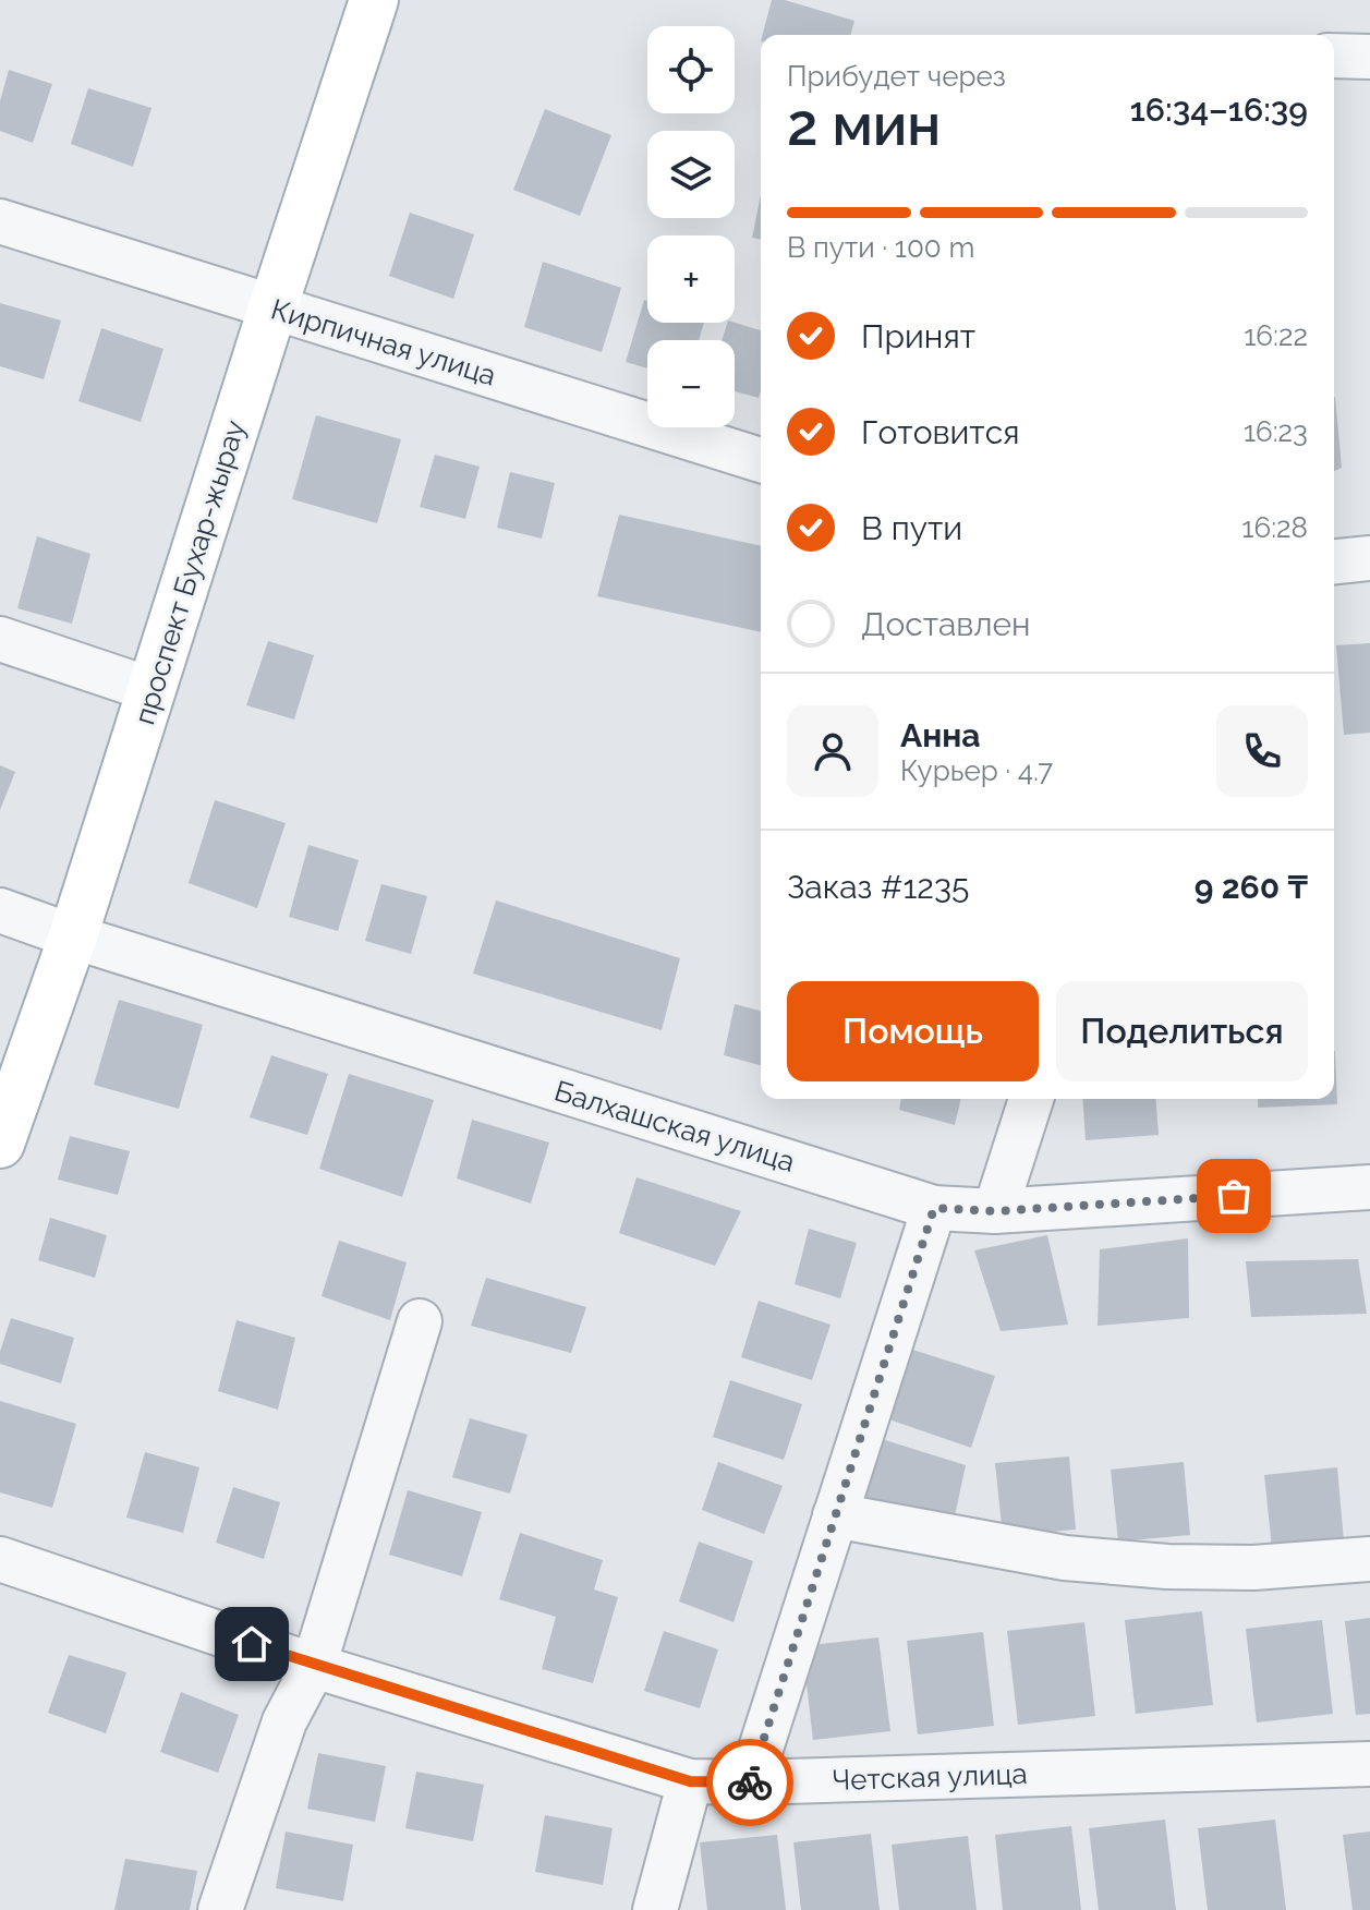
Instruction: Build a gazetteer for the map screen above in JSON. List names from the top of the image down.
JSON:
{
  "streets": {
    "main road": ["проспект Бухар-жырау"],
    "street": ["Кирпичная улица", "Балхашская улица", "Четская улица"]
  },
  "crossings": [
    ["Кирпичная улица", "проспект Бухар-жырау"],
    ["проспект Бухар-жырау", "Балхашская улица"]
  ],
  "page": {
    "map_buttons": ["+", "−"],
    "heading": ["2 мин", "Прибудет через", "16:34–16:39"],
    "panel": [
      "Анна",
      "Курьер · 4.7",
      "Заказ #1235",
      "9 260 ₸"
    ],
    "bar": "В пути · 100 m",
    "list": [
      ["Принят", "16:22"],
      ["Готовится", "16:23"],
      ["В пути", "16:28"],
      "Доставлен"
    ],
    "buttons": ["Помощь", "Поделиться"]
  }
}
